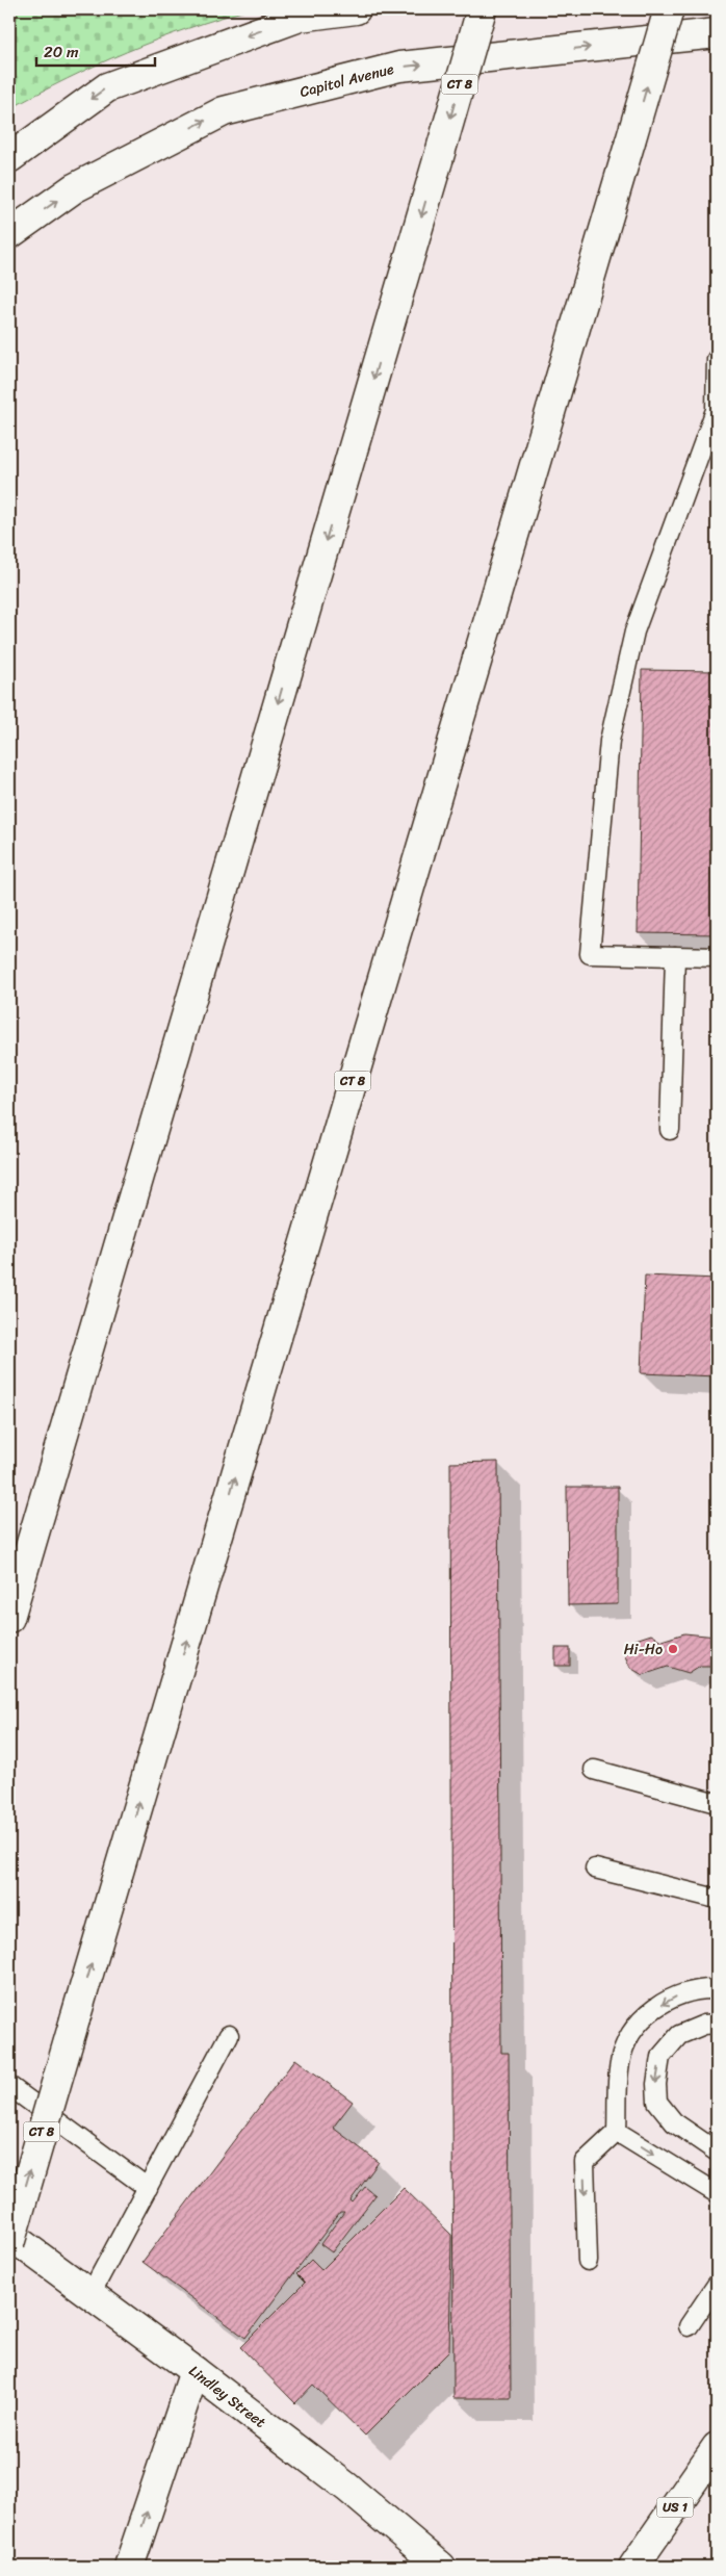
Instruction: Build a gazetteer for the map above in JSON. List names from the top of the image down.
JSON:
{
  "streets": {
    "main road": [
      "Capitol Avenue",
      "CT 8",
      "Lindley Street",
      "US 1"
    ]
  },
  "places": ["Hi-Ho"],
  "scale_bar": "20 m"
}
